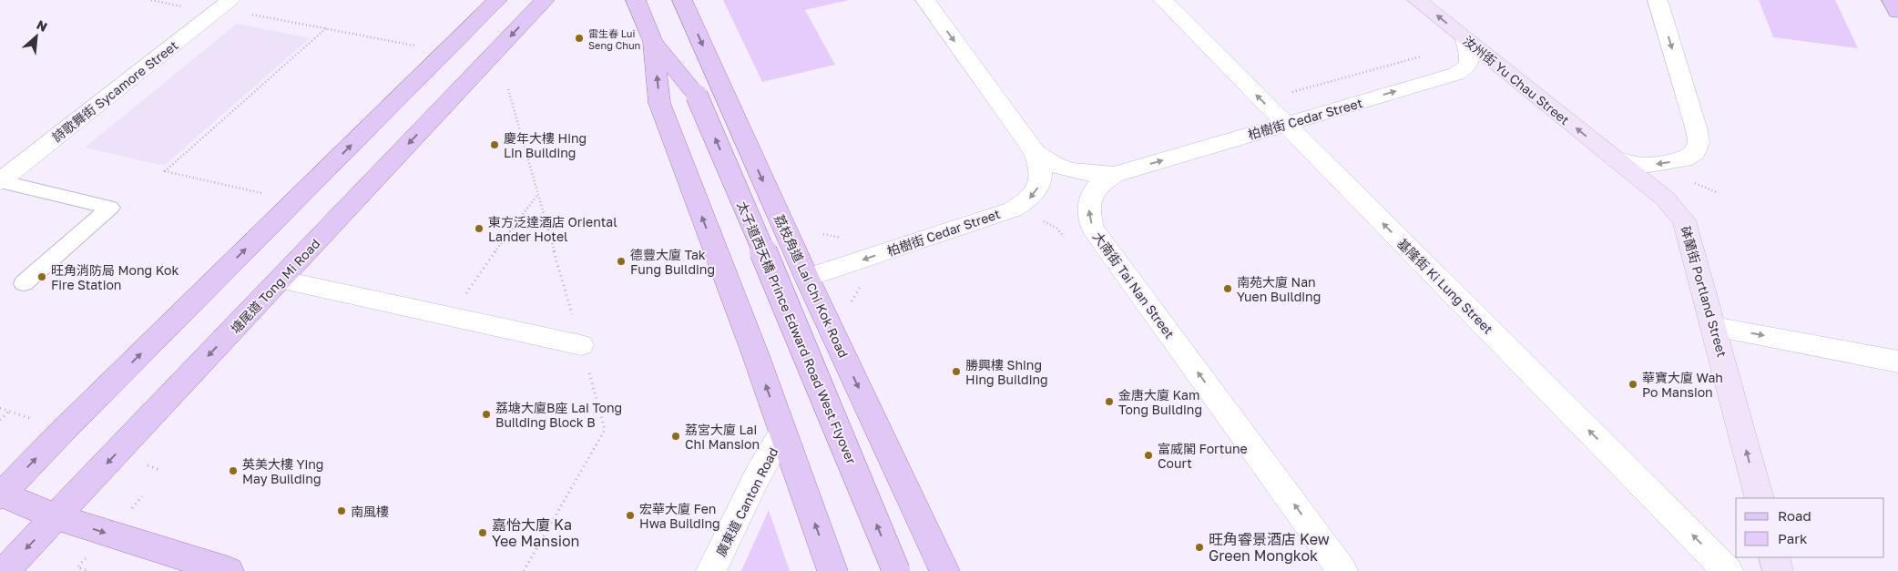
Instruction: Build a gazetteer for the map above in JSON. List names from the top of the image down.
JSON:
{
  "streets": {
    "main road": [
      "汝州街 Yu Chau Street",
      "塘尾道 Tong Mi Road",
      "荔枝角道 Lai Chi Kok Road",
      "砵蘭街 Portland Street",
      "太子道西天橋 Prince Edward Road West Flyover"
    ],
    "street": [
      "詩歌舞街 Sycamore Street",
      "柏樹街 Cedar Street",
      "大南街 Tai Nan Street",
      "基隆街 Ki Lung Street",
      "廣東道 Canton Road"
    ]
  },
  "crossings": [
    ["汝州街 Yu Chau Street", "柏樹街 Cedar Street"],
    ["汝州街 Yu Chau Street", "砵蘭街 Portland Street"],
    ["柏樹街 Cedar Street", "大南街 Tai Nan Street"],
    ["柏樹街 Cedar Street", "荔枝角道 Lai Chi Kok Road"],
    ["柏樹街 Cedar Street", "基隆街 Ki Lung Street"]
  ],
  "one_way": ["汝州街 Yu Chau Street", "基隆街 Ki Lung Street", "砵蘭街 Portland Street"],
  "places": [
    "雷生春 Lui Seng Chun",
    "慶年大樓 Hing Lin Building",
    "東方泛達酒店 Oriental Lander Hotel",
    "德豐大廈 Tak Fung Building",
    "旺角消防局 Mong Kok Fire Station",
    "南苑大廈 Nan Yuen Building",
    "勝興樓 Shing Hing Building",
    "華寶大廈 Wah Po Mansion",
    "金唐大廈 Kam Tong Building",
    "荔塘大廈B座 Lai Tong Building Block B",
    "荔宮大廈 Lai Chi Mansion",
    "富威閣 Fortune Court",
    "英美大樓 Ying May Building",
    "南風樓",
    "宏華大廈 Fen Hwa Building",
    "嘉怡大廈 Ka Yee Mansion",
    "旺角睿景酒店 Kew Green Mongkok"
  ],
  "legend": ["Road", "Park"],
  "north": "top right"
}
